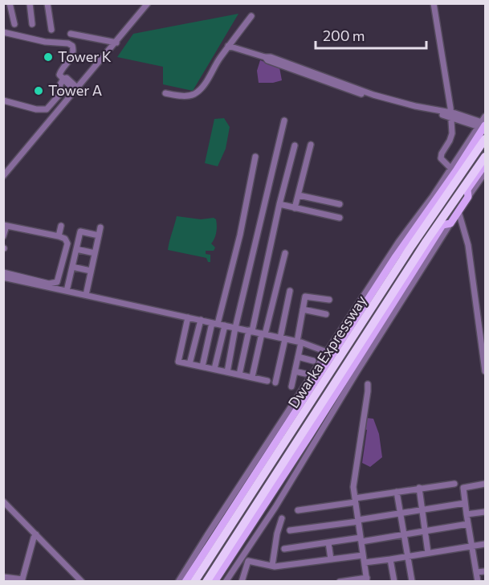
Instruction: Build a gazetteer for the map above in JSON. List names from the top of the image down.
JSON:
{
  "streets": {
    "highway": ["Dwarka Expressway"]
  },
  "places": ["Tower K", "Tower A"],
  "scale_bar": "200 m"
}
